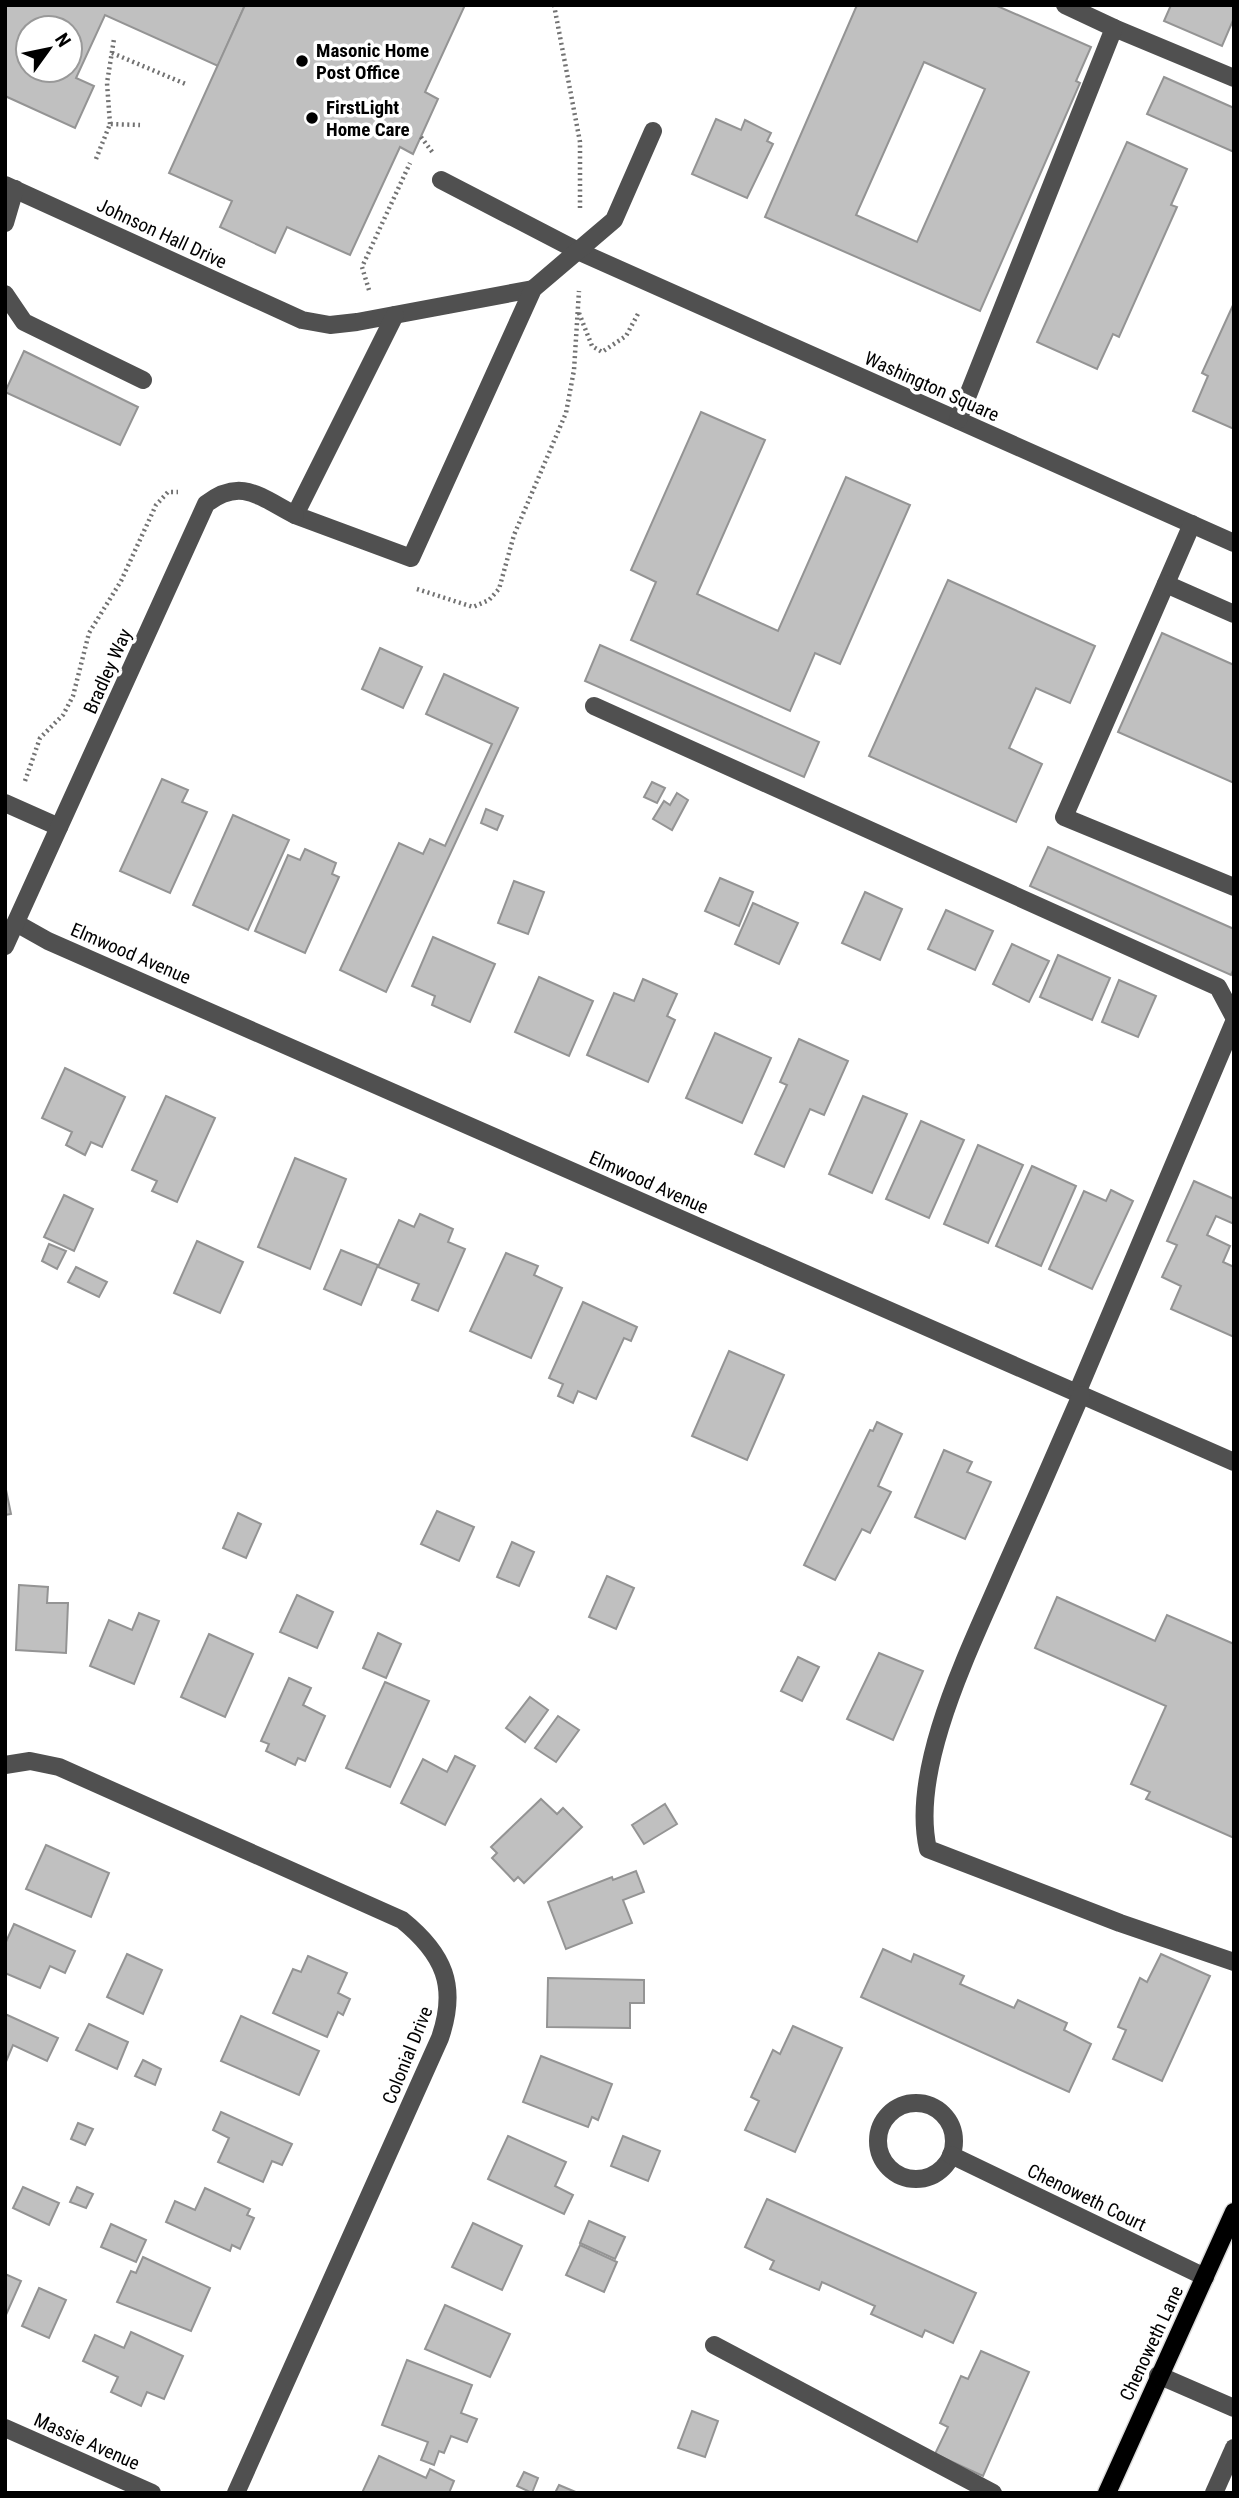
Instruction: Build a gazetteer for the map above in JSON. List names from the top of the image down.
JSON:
{
  "streets": {
    "main road": ["Chenoweth Lane"],
    "street": [
      "Johnson Hall Drive",
      "Washington Square",
      "Bradley Way",
      "Elmwood Avenue",
      "Colonial Drive",
      "Chenoweth Court",
      "Massie Avenue"
    ]
  },
  "crossings": [
    ["Johnson Hall Drive", "Bradley Way"],
    ["Bradley Way", "Elmwood Avenue"],
    ["Chenoweth Court", "Chenoweth Lane"]
  ],
  "places": ["Masonic Home Post Office", "FirstLight Home Care"],
  "north": "top right"
}
